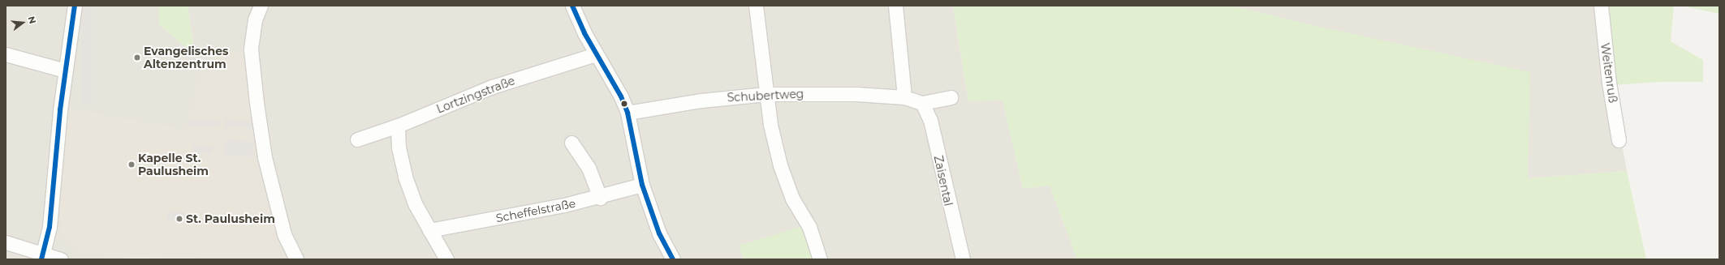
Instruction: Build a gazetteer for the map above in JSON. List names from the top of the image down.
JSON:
{
  "streets": {
    "street": [
      "Weitenruß",
      "Lortzingstraße",
      "Schubertweg",
      "Zaisental",
      "Scheffelstraße"
    ]
  },
  "places": ["Evangelisches Altenzentrum", "Kapelle St. Paulusheim", "St. Paulusheim"],
  "north": "right"
}
